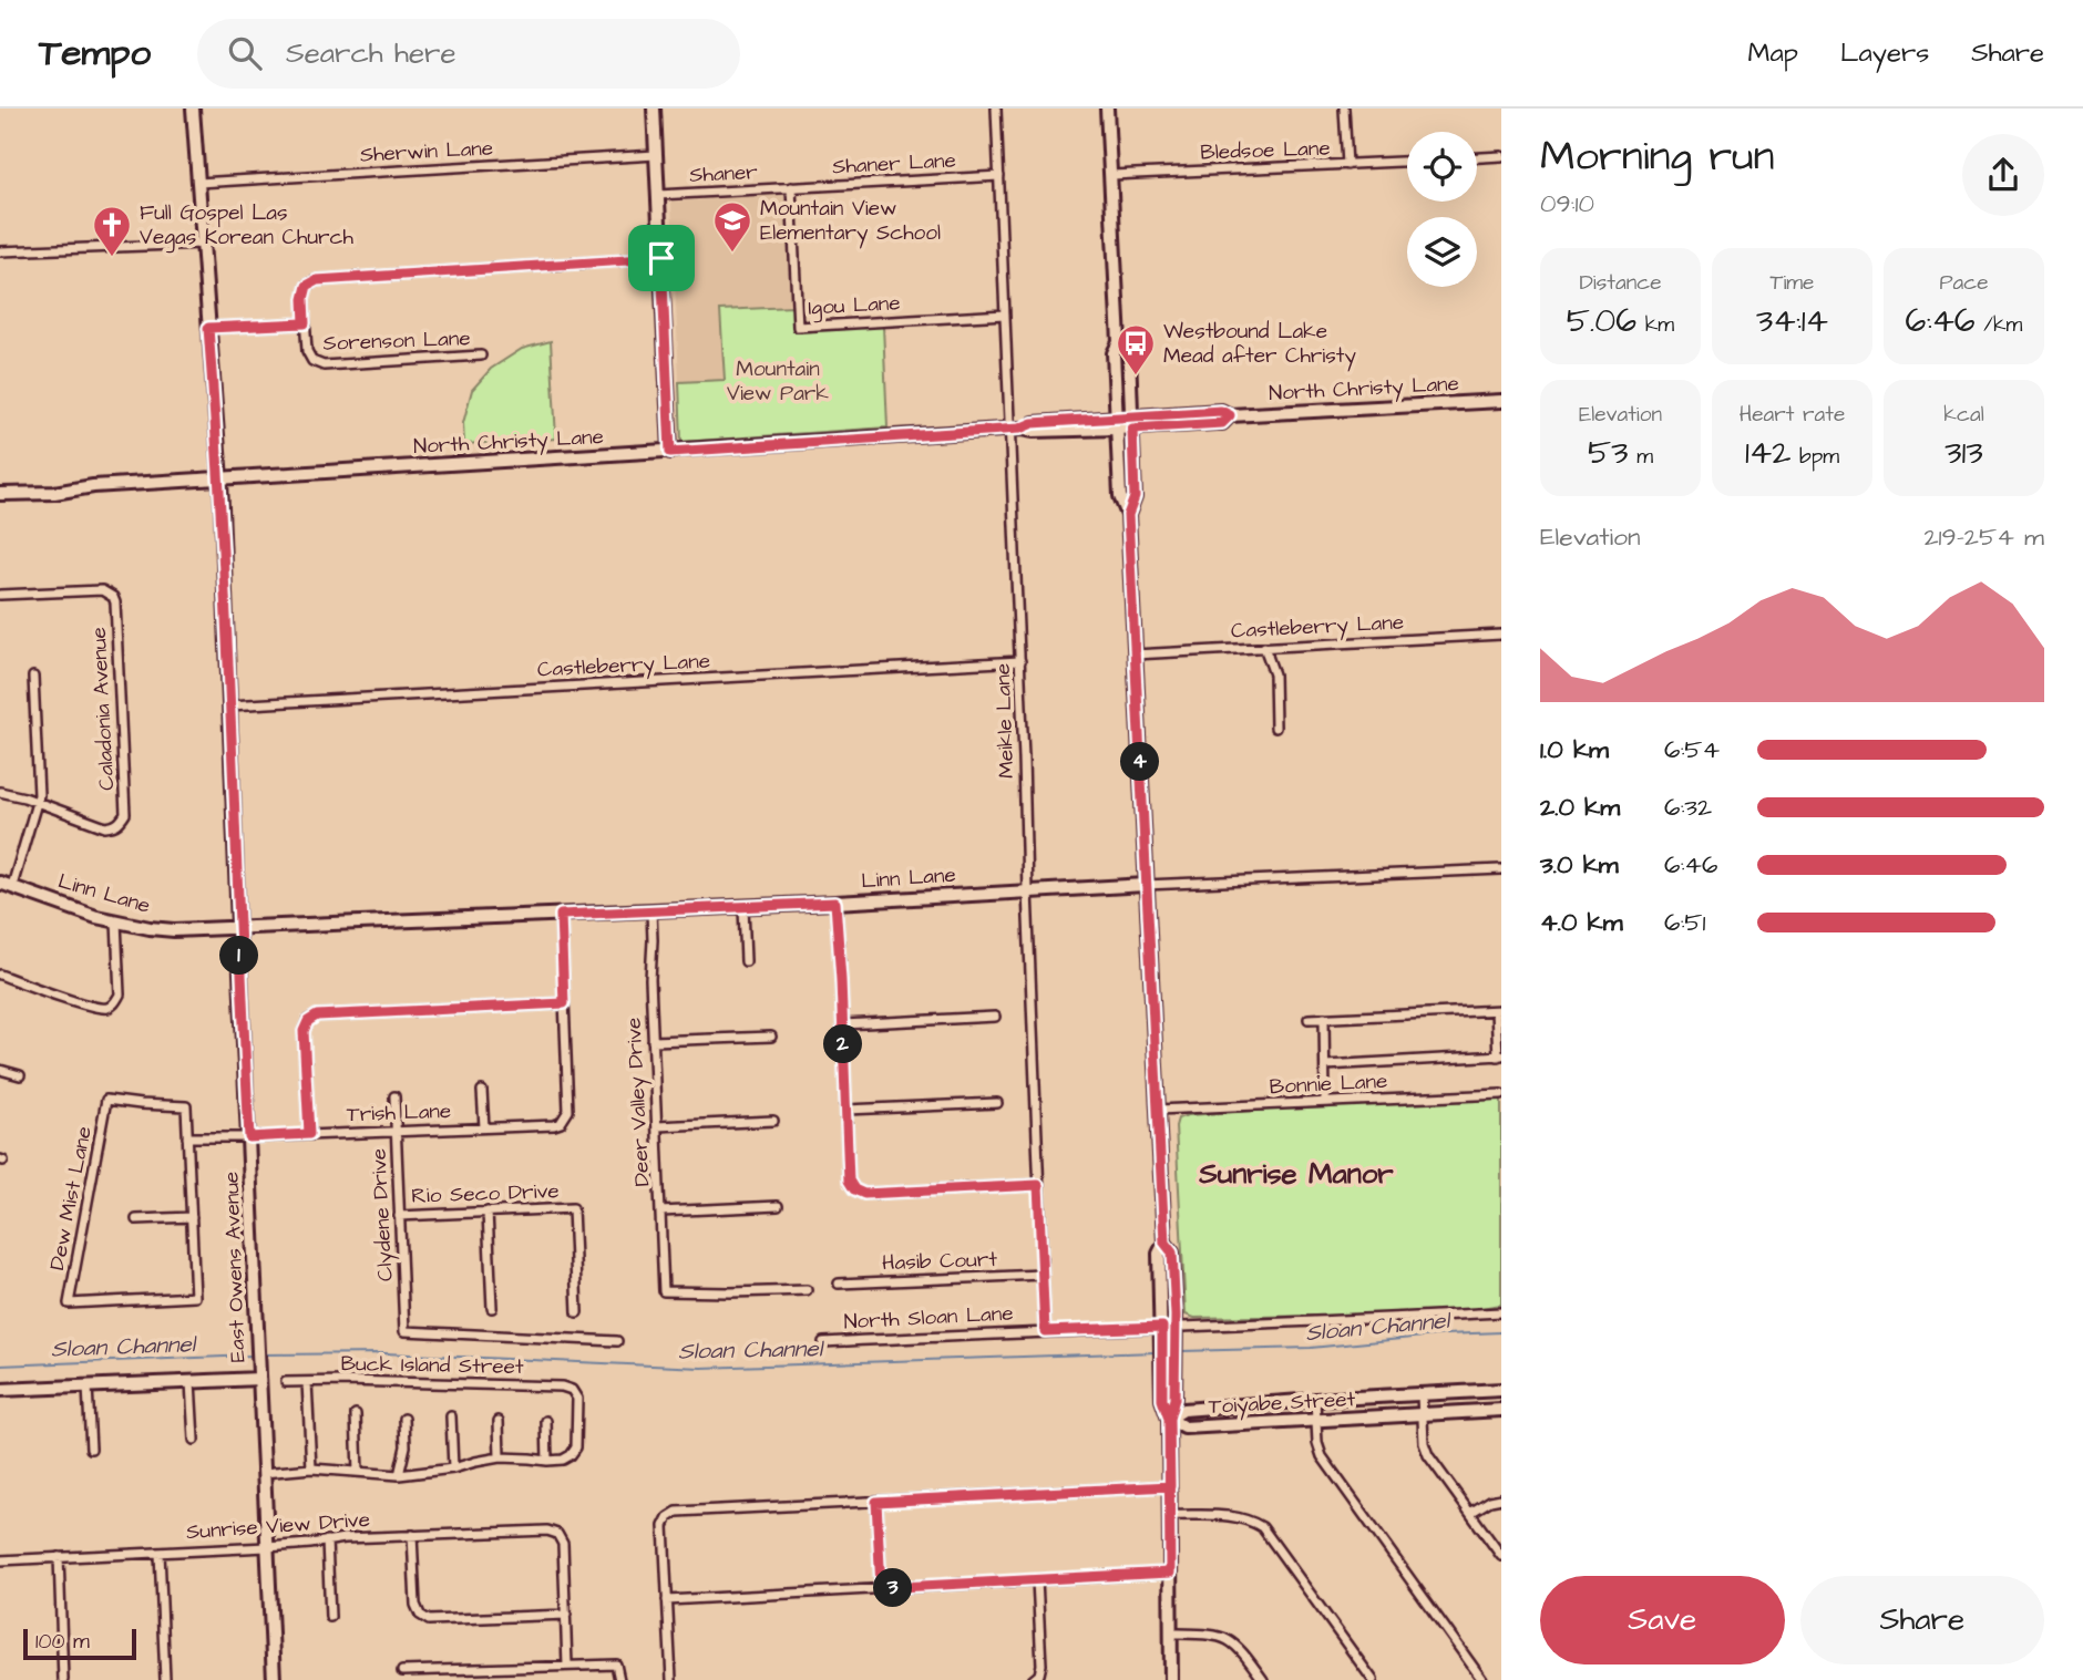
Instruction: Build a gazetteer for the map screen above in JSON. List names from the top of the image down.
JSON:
{
  "streets": {
    "street": [
      "Bledsoe Lane",
      "Sherwin Lane",
      "Shaner Lane",
      "Shaner",
      "Igou Lane",
      "Sorenson Lane",
      "North Christy Lane",
      "Castleberry Lane",
      "Caladonia Avenue",
      "Meikle Lane",
      "Linn Lane",
      "Bonnie Lane",
      "Deer Valley Drive",
      "Trish Lane",
      "Rio Seco Drive",
      "Dew Mist Lane",
      "Clydene Drive",
      "Hasib Court",
      "East Owens Avenue",
      "North Sloan Lane",
      "Buck Island Street",
      "Toiyabe Street",
      "Sunrise View Drive"
    ]
  },
  "crossings": [
    ["Sherwin Lane", "East Owens Avenue"],
    ["Shaner Lane", "Shaner"],
    ["Shaner Lane", "Igou Lane"],
    ["Shaner Lane", "Meikle Lane"],
    ["Shaner", "Igou Lane"],
    ["Igou Lane", "Meikle Lane"],
    ["North Christy Lane", "Meikle Lane"],
    ["North Christy Lane", "East Owens Avenue"],
    ["Castleberry Lane", "Meikle Lane"],
    ["Castleberry Lane", "East Owens Avenue"],
    ["Meikle Lane", "Linn Lane"],
    ["Meikle Lane", "Hasib Court"],
    ["Meikle Lane", "North Sloan Lane"],
    ["Linn Lane", "Deer Valley Drive"],
    ["Linn Lane", "East Owens Avenue"],
    ["Trish Lane", "Dew Mist Lane"],
    ["Trish Lane", "Clydene Drive"],
    ["Trish Lane", "East Owens Avenue"],
    ["Rio Seco Drive", "Clydene Drive"],
    ["East Owens Avenue", "Sunrise View Drive"]
  ],
  "districts": ["Sunrise Manor"],
  "water": ["Sloan Channel"],
  "parks": ["Mountain View Park"],
  "places": {
    "school or university": ["Mountain View Elementary School"],
    "church": ["Full Gospel Las Vegas Korean Church"],
    "bus stop": ["Westbound Lake Mead after Christy"]
  },
  "scale_bar": "100 m",
  "page": {
    "header": "Tempo",
    "search": "Search here",
    "nav": ["Map", "Layers", "Share"],
    "heading": ["Morning run", "09:10"],
    "stats": [
      ["Distance", "5.06 km"],
      ["Time", "34:14"],
      ["Pace", "6:46 /km"],
      ["Elevation", "53 m"],
      ["Heart rate", "142 bpm"],
      ["kcal", "313"]
    ],
    "chart": ["Elevation", "219–254 m"],
    "list": [
      {
        "name": "1.0 km",
        "note": "6:54"
      },
      {
        "name": "2.0 km",
        "note": "6:32"
      },
      {
        "name": "3.0 km",
        "note": "6:46"
      },
      {
        "name": "4.0 km",
        "note": "6:51"
      }
    ],
    "pins": [
      "4",
      "1",
      "2",
      "3"
    ],
    "buttons": ["Save", "Share"],
    "scale": "100 m"
  }
}
